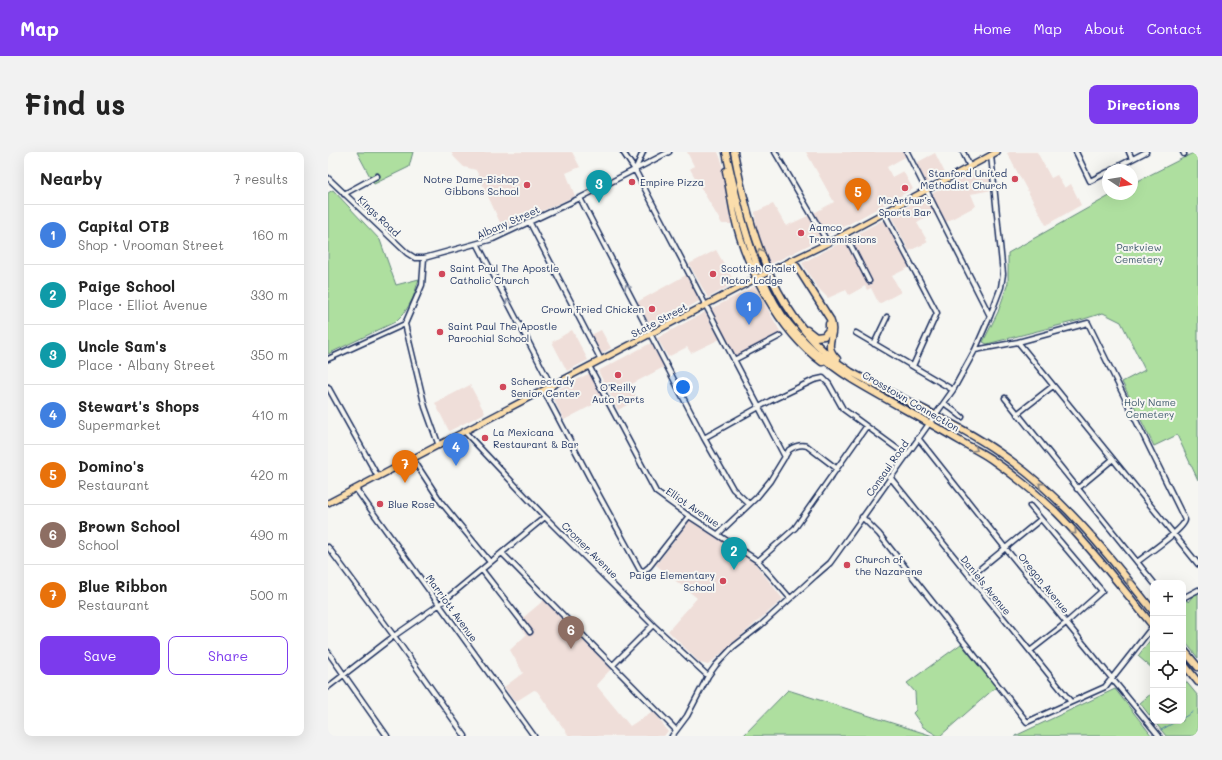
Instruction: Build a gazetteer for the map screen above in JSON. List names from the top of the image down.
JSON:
{
  "streets": {
    "highway": ["Crosstown Connection"],
    "main road": ["State Street"],
    "street": [
      "Kings Road",
      "Albany Street",
      "Consaul Road",
      "Elliot Avenue",
      "Cromer Avenue",
      "Oregon Avenue",
      "Daniels Avenue",
      "Marriott Avenue"
    ]
  },
  "crossings": [
    ["Kings Road", "Albany Street"],
    ["State Street", "Consaul Road"],
    ["State Street", "Elliot Avenue"],
    ["State Street", "Cromer Avenue"],
    ["State Street", "Marriott Avenue"],
    ["Crosstown Connection", "Consaul Road"],
    ["Consaul Road", "Elliot Avenue"],
    ["Consaul Road", "Cromer Avenue"],
    ["Consaul Road", "Oregon Avenue"],
    ["Consaul Road", "Daniels Avenue"]
  ],
  "parks": ["Parkview Cemetery", "Holy Name Cemetery"],
  "places": [
    "Stanford United Methodist Church",
    "Empire Pizza",
    "Notre Dame-Bishop Gibbons School",
    "McArthur's Sports Bar",
    "Aamco Transmissions",
    "Saint Paul The Apostle Catholic Church",
    "Scottish Chalet Motor Lodge",
    "Crown Fried Chicken",
    "Saint Paul The Apostle Parochial School",
    "O'Reilly Auto Parts",
    "Schenectady Senior Center",
    "La Mexicana Restaurant & Bar",
    "Blue Rose",
    "Church of the Nazarene",
    "Paige Elementary School"
  ],
  "north": "right",
  "page": {
    "header": "Map",
    "nav": [
      "Home",
      "Map",
      "About",
      "Contact"
    ],
    "buttons": [
      "Directions",
      ["Save", "Share"]
    ],
    "title": "Find us",
    "heading": ["Nearby", "7 results"],
    "pins": [
      "3",
      "5",
      "1",
      "4",
      "7",
      "2",
      "6"
    ],
    "list": [
      {
        "mark": "1",
        "name": "Capital OTB",
        "note": "Shop · Vrooman Street",
        "value": "160 m"
      },
      {
        "mark": "2",
        "name": "Paige School",
        "note": "Place · Elliot Avenue",
        "value": "330 m"
      },
      {
        "mark": "3",
        "name": "Uncle Sam's",
        "note": "Place · Albany Street",
        "value": "350 m"
      },
      {
        "mark": "4",
        "name": "Stewart's Shops",
        "note": "Supermarket",
        "value": "410 m"
      },
      {
        "mark": "5",
        "name": "Domino's",
        "note": "Restaurant",
        "value": "420 m"
      },
      {
        "mark": "6",
        "name": "Brown School",
        "note": "School",
        "value": "490 m"
      },
      {
        "mark": "7",
        "name": "Blue Ribbon",
        "note": "Restaurant",
        "value": "500 m"
      }
    ],
    "map_buttons": ["+", "−"]
  }
}
